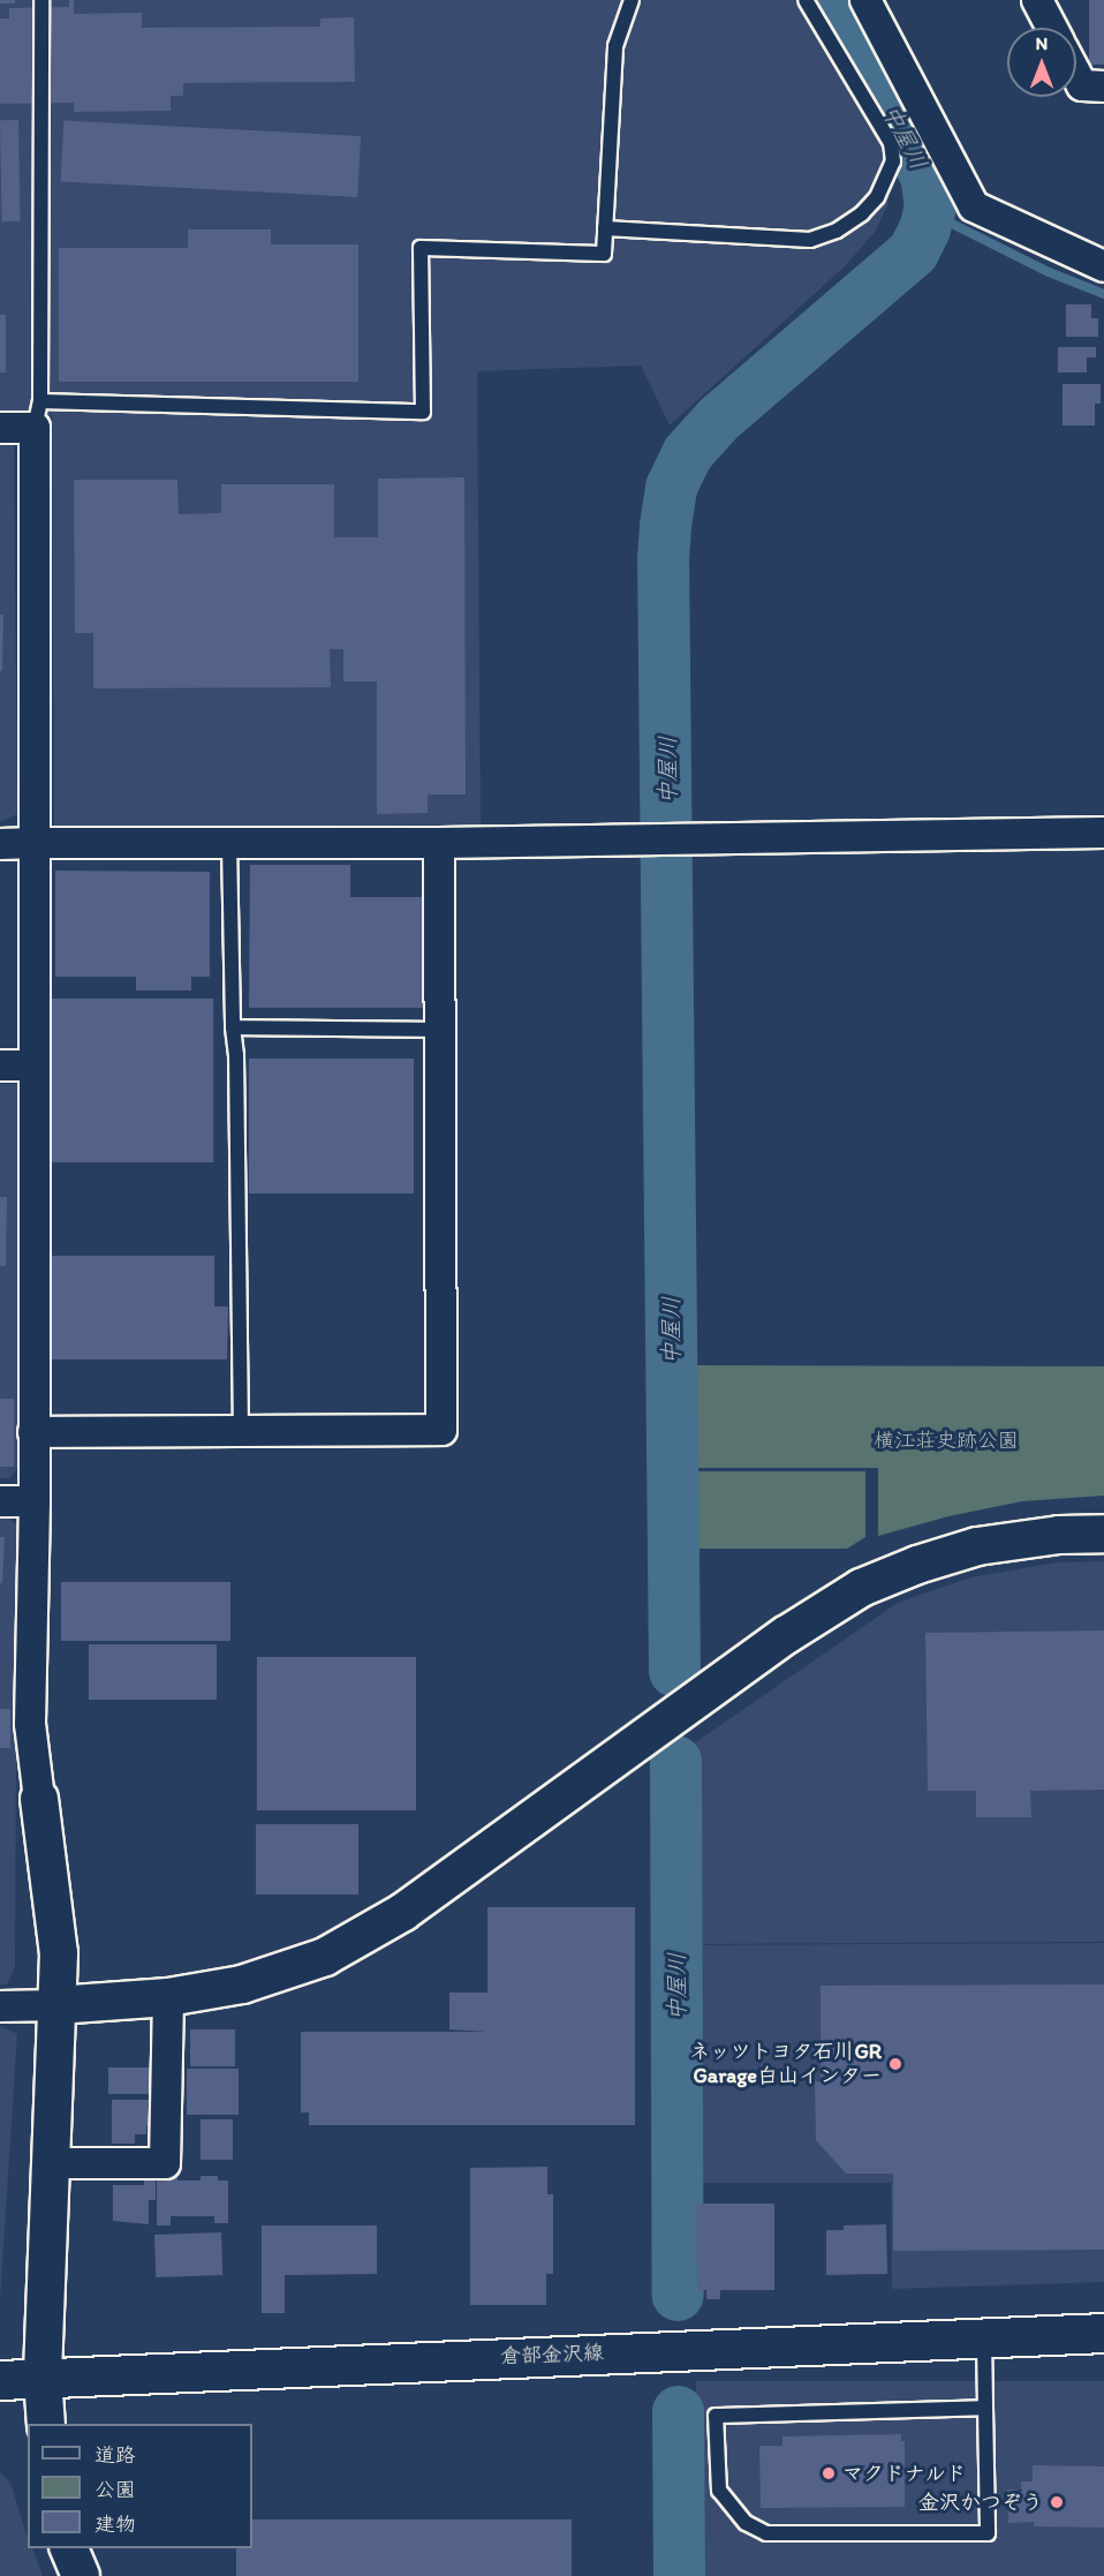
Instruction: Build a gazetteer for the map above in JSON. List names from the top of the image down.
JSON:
{
  "streets": {
    "main road": ["倉部金沢線"]
  },
  "water": ["中屋川"],
  "parks": ["横江荘史跡公園"],
  "places": ["ネッツトヨタ石川GR Garage白山インター", "マクドナルド", "金沢かつぞう"],
  "legend": ["道路", "公園", "建物"],
  "north": "top"
}
